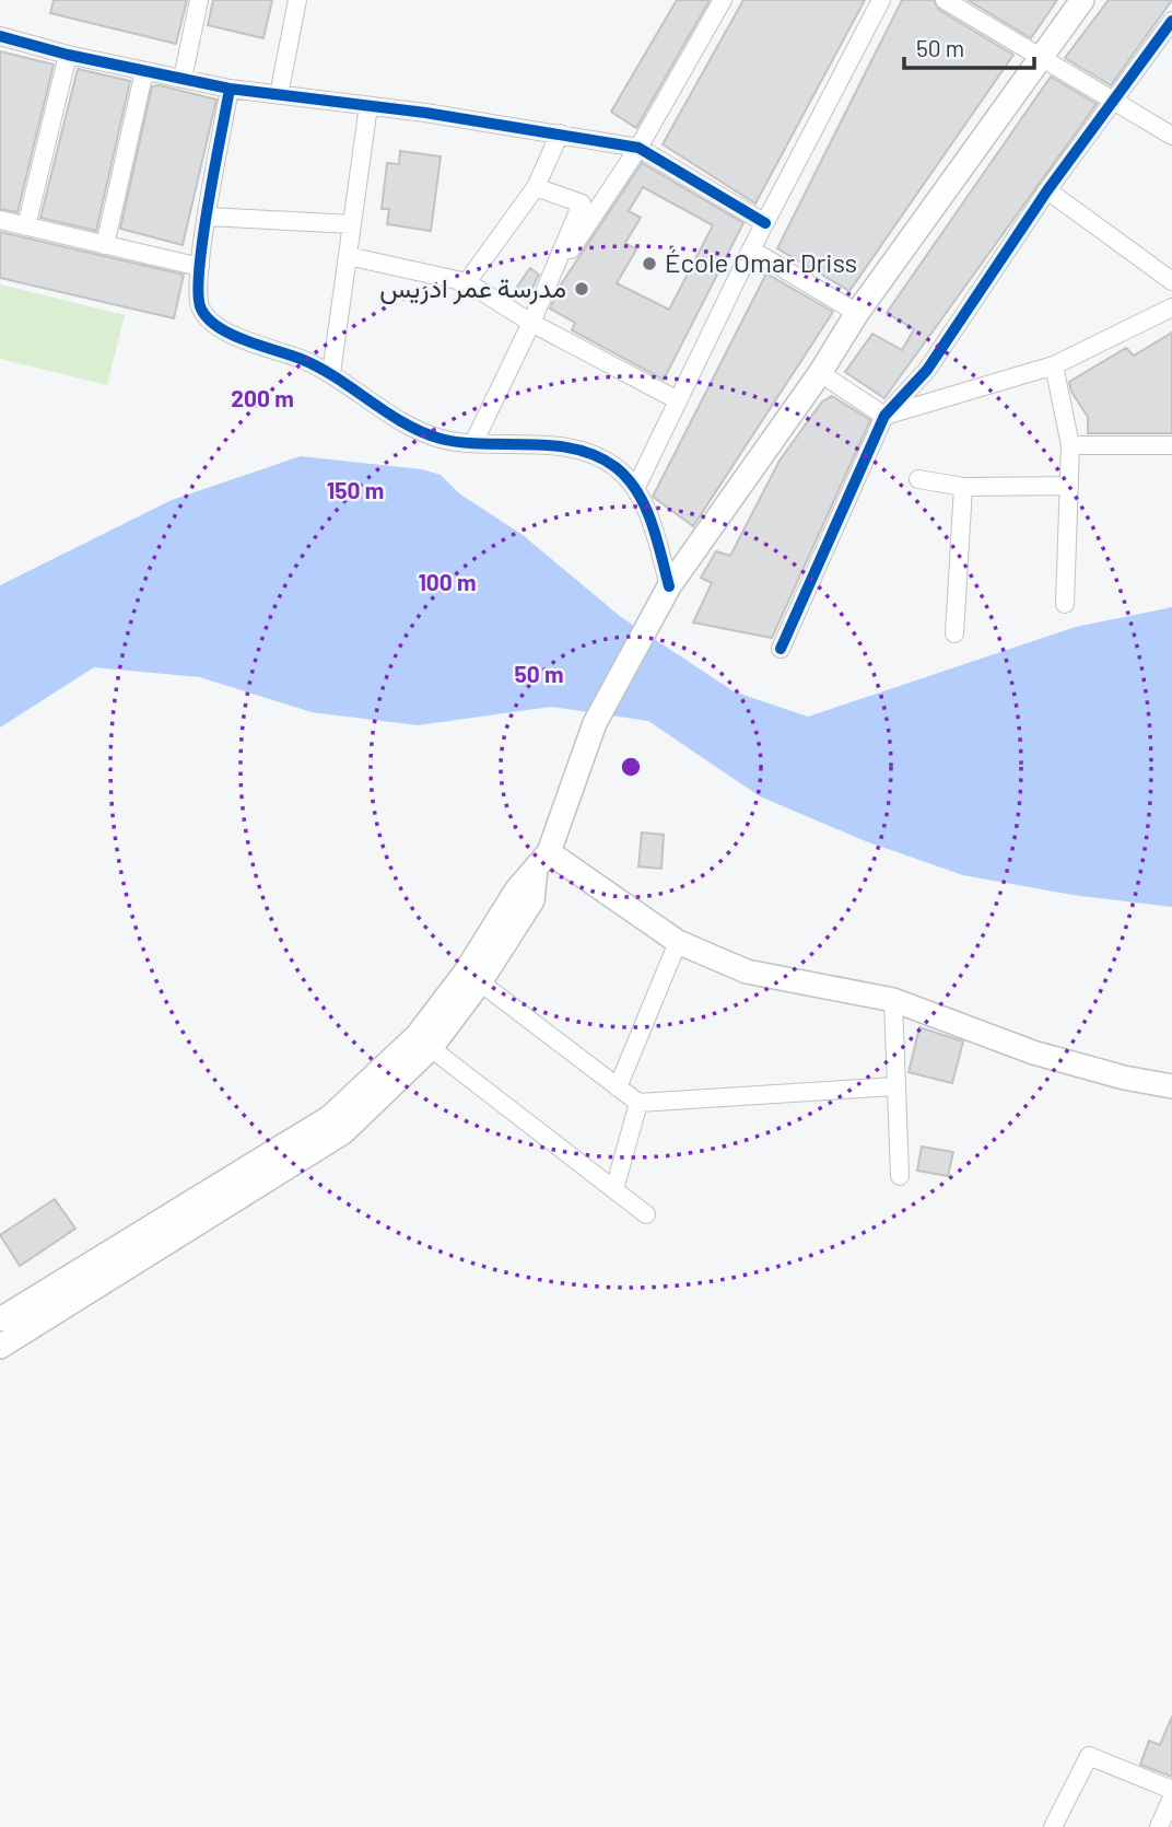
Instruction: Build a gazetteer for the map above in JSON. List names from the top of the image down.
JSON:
{
  "places": ["École Omar Driss", "مدرسة عمر ادريس"],
  "scale_bar": "50 m",
  "rings": [
    "200 m",
    "150 m",
    "100 m",
    "50 m"
  ]
}
